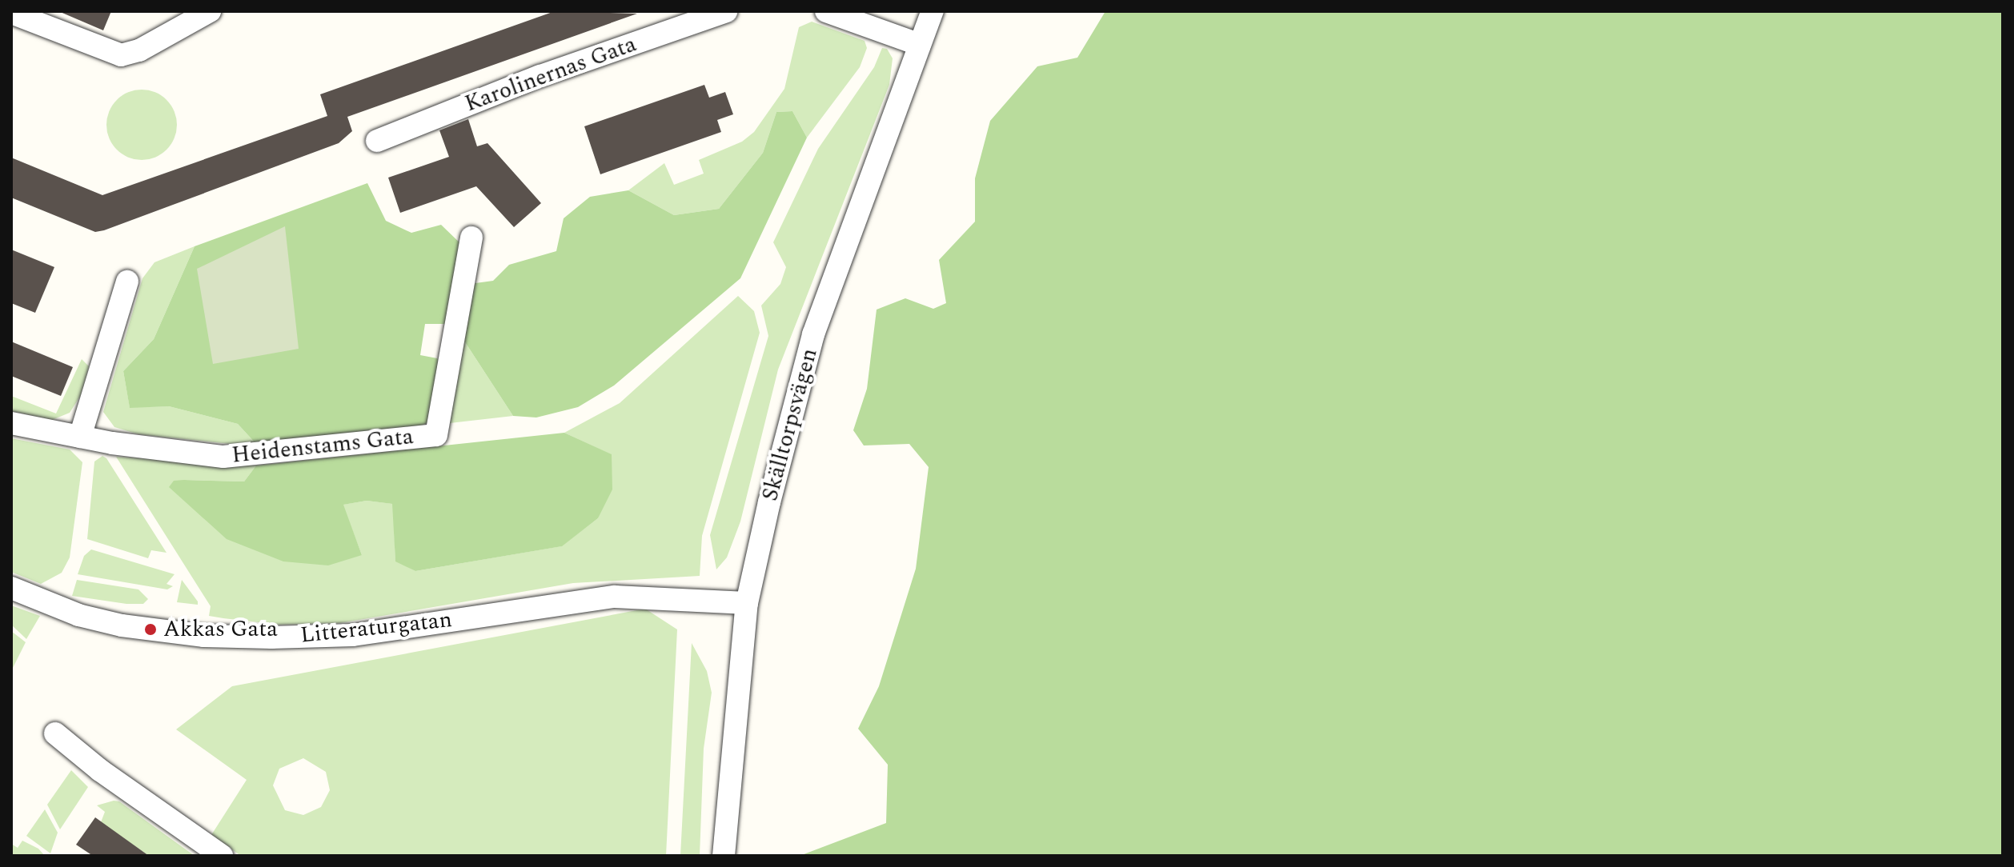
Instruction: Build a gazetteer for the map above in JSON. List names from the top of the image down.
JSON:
{
  "streets": {
    "street": [
      "Karolinernas Gata",
      "Skälltorpsvägen",
      "Heidenstams Gata",
      "Litteraturgatan"
    ]
  },
  "crossings": [
    ["Skälltorpsvägen", "Litteraturgatan"]
  ],
  "places": ["Akkas Gata"]
}
